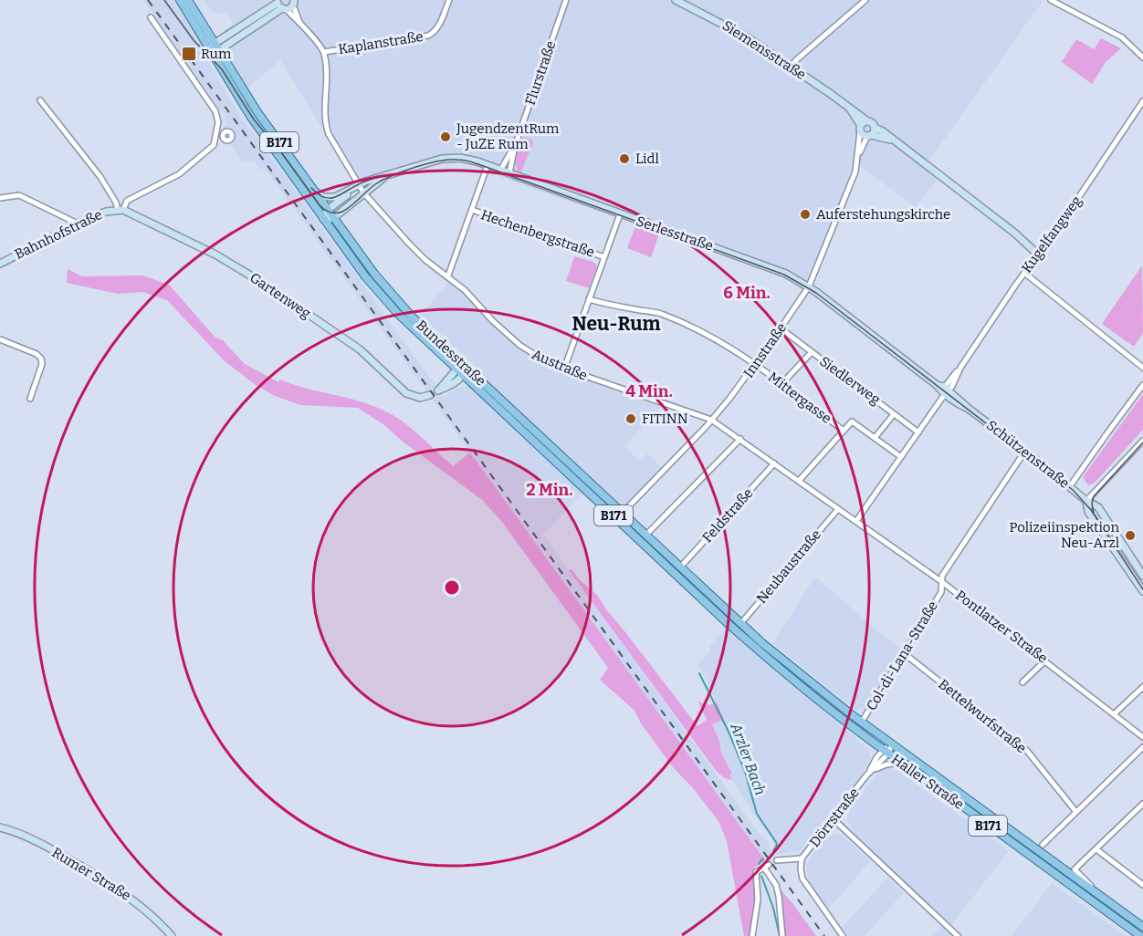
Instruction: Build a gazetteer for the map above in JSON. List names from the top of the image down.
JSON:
{
  "streets": {
    "main road": ["B171", "Bundesstraße", "Haller Straße"],
    "street": [
      "Kaplanstraße",
      "Siemensstraße",
      "Flurstraße",
      "Hechenbergstraße",
      "Serlesstraße",
      "Bahnhofstraße",
      "Kugelfangweg",
      "Gartenweg",
      "Innstraße",
      "Austraße",
      "Siedlerweg",
      "Mittergasse",
      "Schützenstraße",
      "Feldstraße",
      "Neubaustraße",
      "Pontlatzer Straße",
      "Col-di-Lana-Straße",
      "Bettelwurfstraße",
      "Dörrstraße",
      "Rumer Straße"
    ]
  },
  "crossings": [
    ["Kaplanstraße", "Serlesstraße"],
    ["Kaplanstraße", "Austraße"],
    ["Siemensstraße", "Innstraße"],
    ["Flurstraße", "Serlesstraße"],
    ["B171", "Bundesstraße"],
    ["Serlesstraße", "Kugelfangweg"],
    ["Serlesstraße", "Innstraße"],
    ["Serlesstraße", "Bundesstraße"],
    ["Serlesstraße", "Austraße"],
    ["Serlesstraße", "Schützenstraße"],
    ["Bahnhofstraße", "Gartenweg"],
    ["Kugelfangweg", "Austraße"],
    ["Kugelfangweg", "Siedlerweg"],
    ["Kugelfangweg", "Mittergasse"],
    ["Kugelfangweg", "Schützenstraße"],
    ["Kugelfangweg", "Pontlatzer Straße"],
    ["Innstraße", "Bundesstraße"],
    ["Innstraße", "Austraße"],
    ["Innstraße", "Siedlerweg"],
    ["Innstraße", "Mittergasse"],
    ["Bundesstraße", "Feldstraße"],
    ["Bundesstraße", "Neubaustraße"],
    ["Bundesstraße", "Haller Straße"],
    ["Austraße", "Mittergasse"],
    ["Austraße", "Feldstraße"],
    ["Austraße", "Neubaustraße"],
    ["Austraße", "Pontlatzer Straße"],
    ["Schützenstraße", "Col-di-Lana-Straße"],
    ["Pontlatzer Straße", "Col-di-Lana-Straße"],
    ["Col-di-Lana-Straße", "Bettelwurfstraße"],
    ["Col-di-Lana-Straße", "Haller Straße"],
    ["Haller Straße", "Dörrstraße"]
  ],
  "districts": ["Neu-Rum"],
  "water": ["Arzler Bach"],
  "places": {
    "transit": ["Rum"],
    "other": [
      "JugendzentRum - JuZE Rum",
      "Lidl",
      "Auferstehungskirche",
      "FITINN",
      "Polizeiinspektion Neu-Arzl"
    ]
  },
  "rings": ["6 Min.", "4 Min.", "2 Min."]
}
